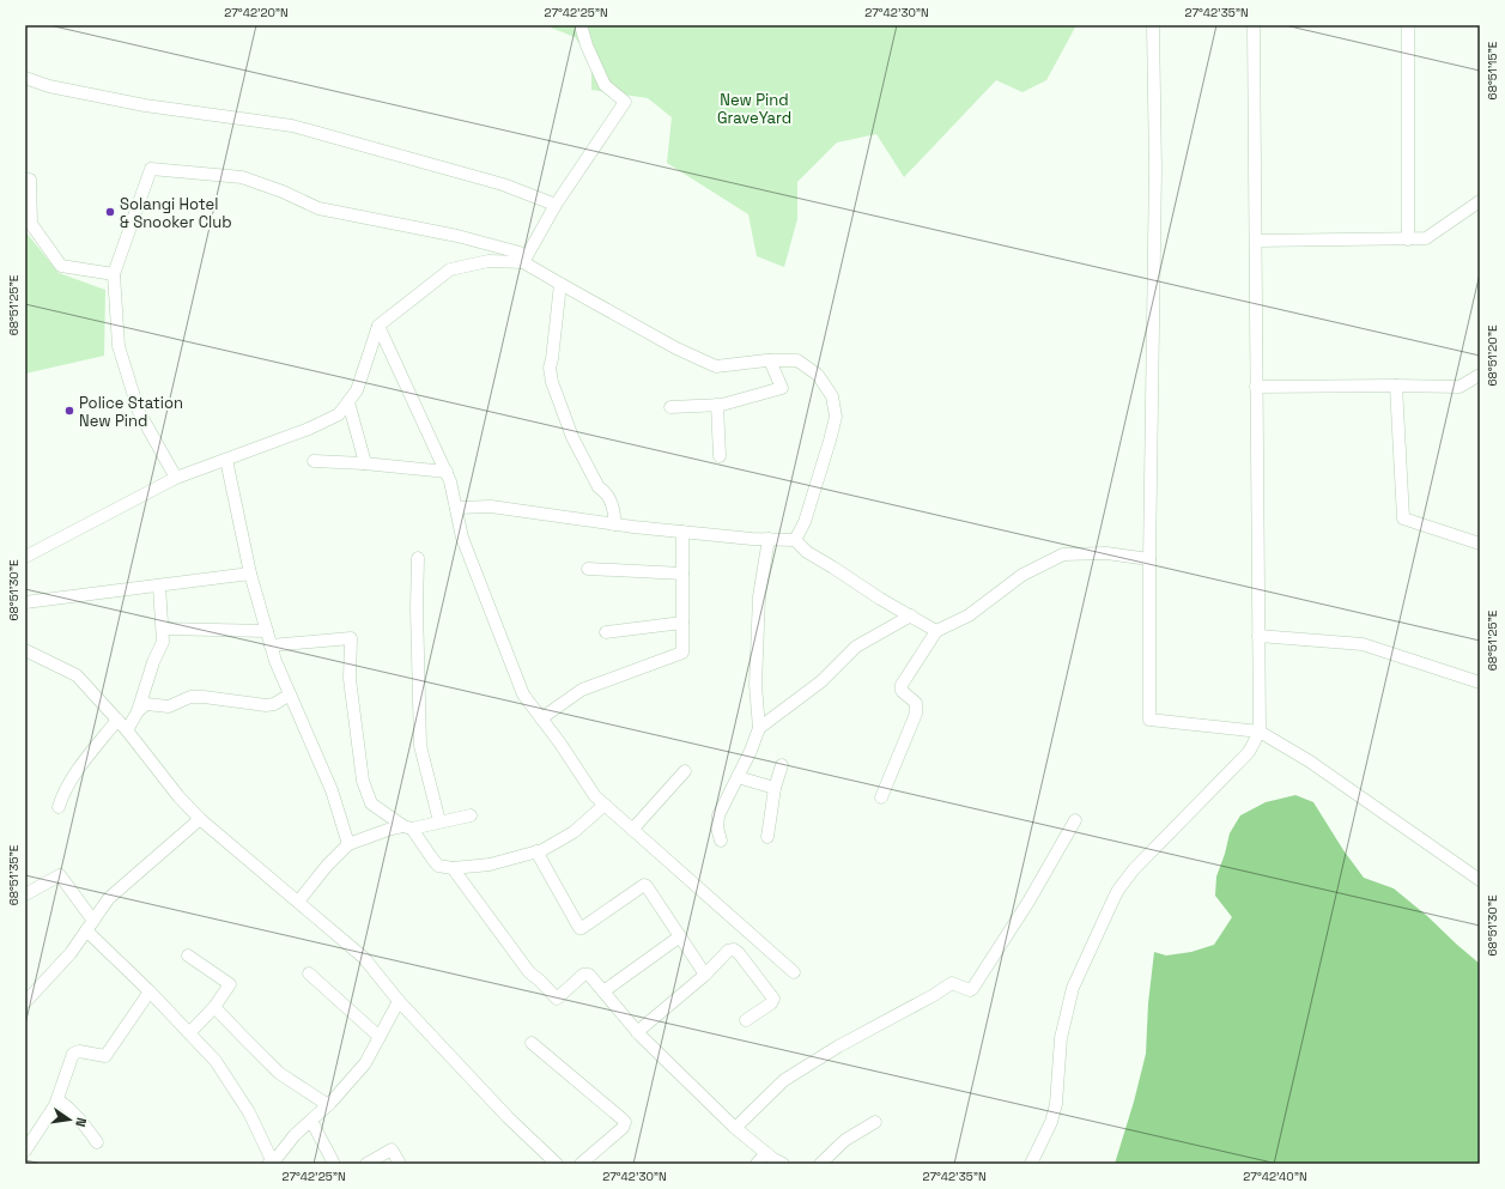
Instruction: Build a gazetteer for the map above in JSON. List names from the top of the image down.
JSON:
{
  "parks": ["New Pind GraveYard"],
  "places": ["Solangi Hotel & Snooker Club", "Police Station New Pind"],
  "north": "right",
  "coordinates": [
    "27°42'20\"N",
    "27°42'25\"N",
    "27°42'30\"N",
    "27°42'35\"N",
    "68°51'15\"E",
    "68°51'25\"E",
    "68°51'20\"E",
    "68°51'30\"E",
    "68°51'35\"E",
    "27°42'40\"N"
  ]
}
